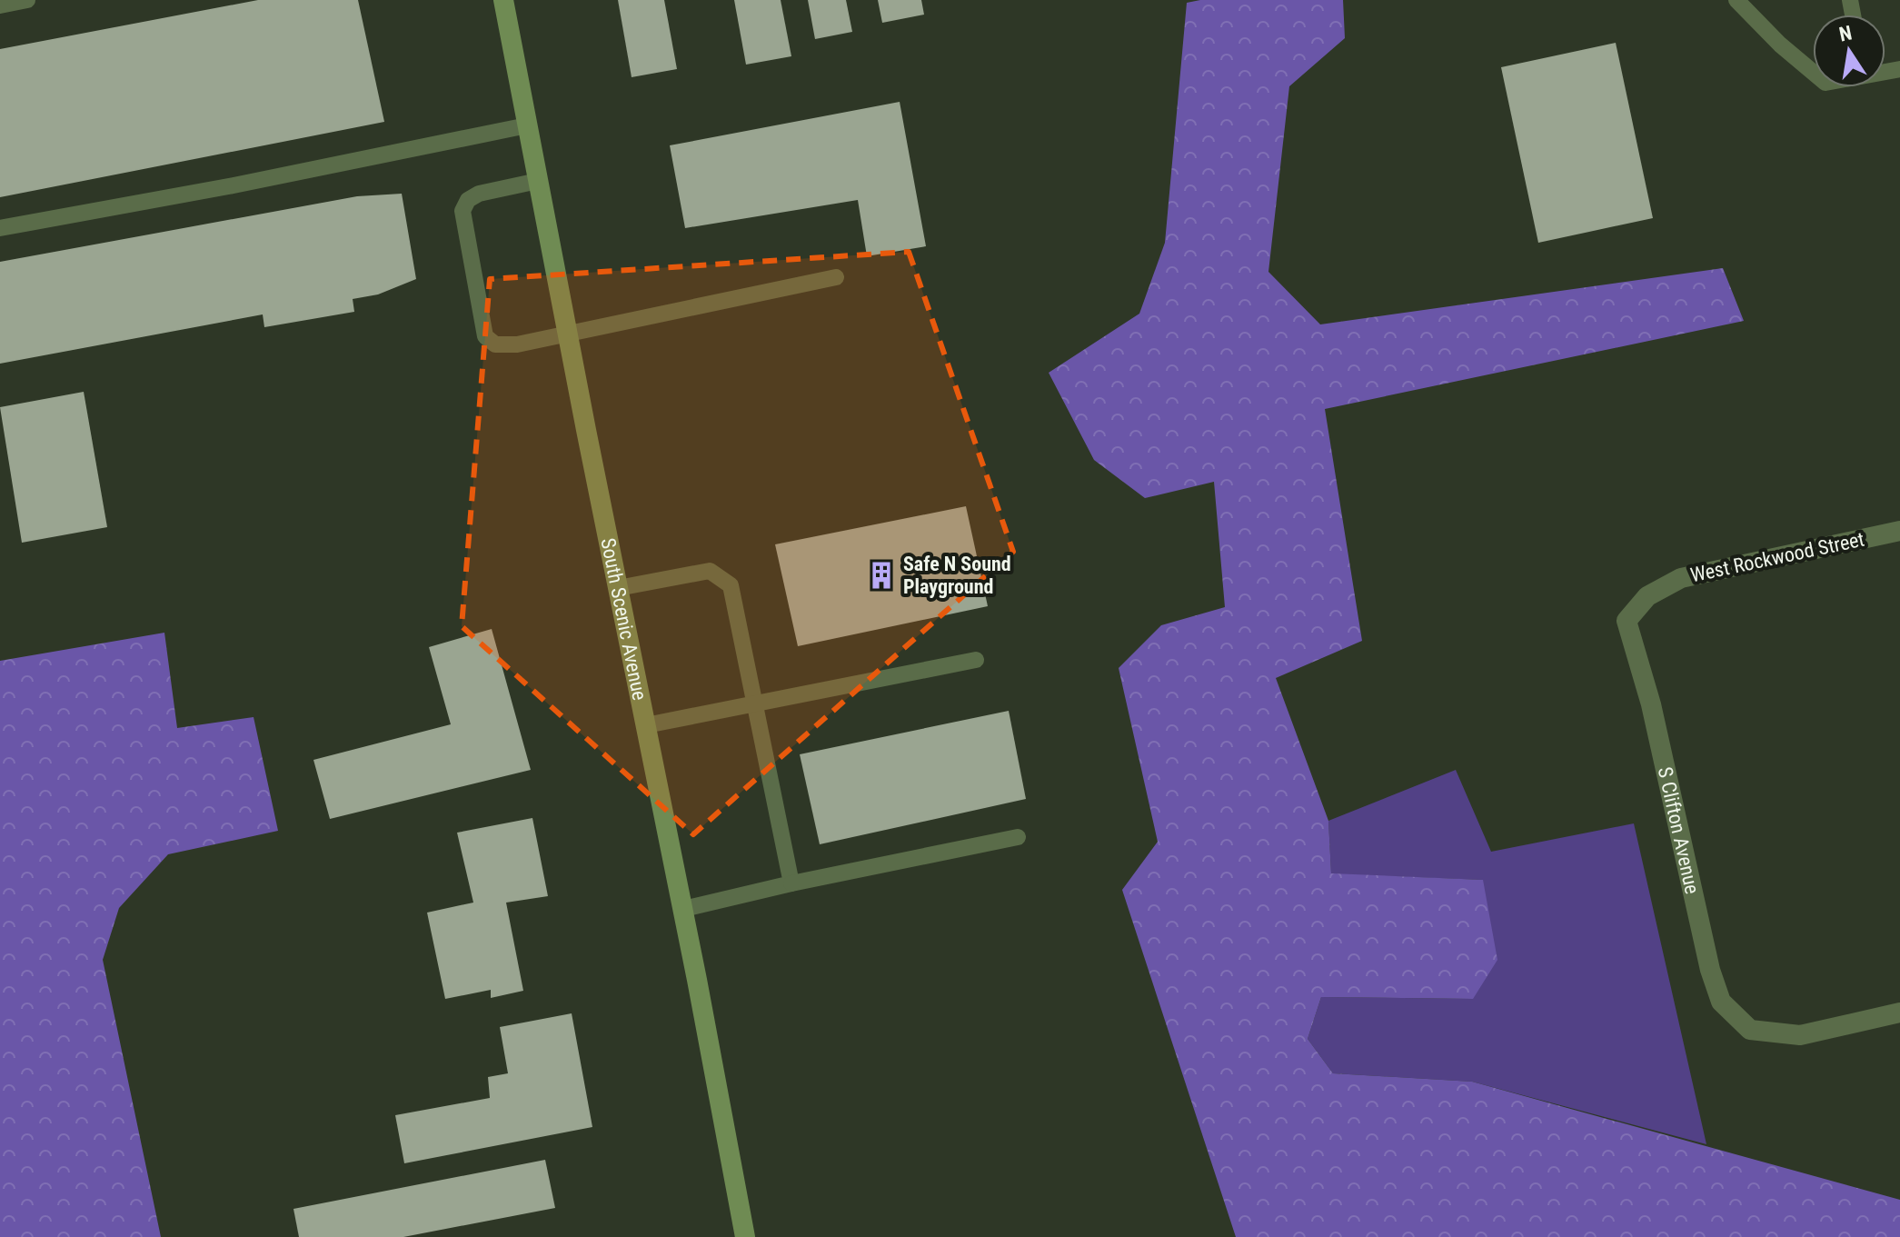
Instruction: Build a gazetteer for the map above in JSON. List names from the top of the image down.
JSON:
{
  "streets": {
    "main road": ["South Scenic Avenue"],
    "street": ["West Rockwood Street", "S Clifton Avenue"]
  },
  "crossings": [
    ["West Rockwood Street", "S Clifton Avenue"]
  ],
  "places": {
    "building": ["Safe N Sound Playground"]
  },
  "north": "top"
}
